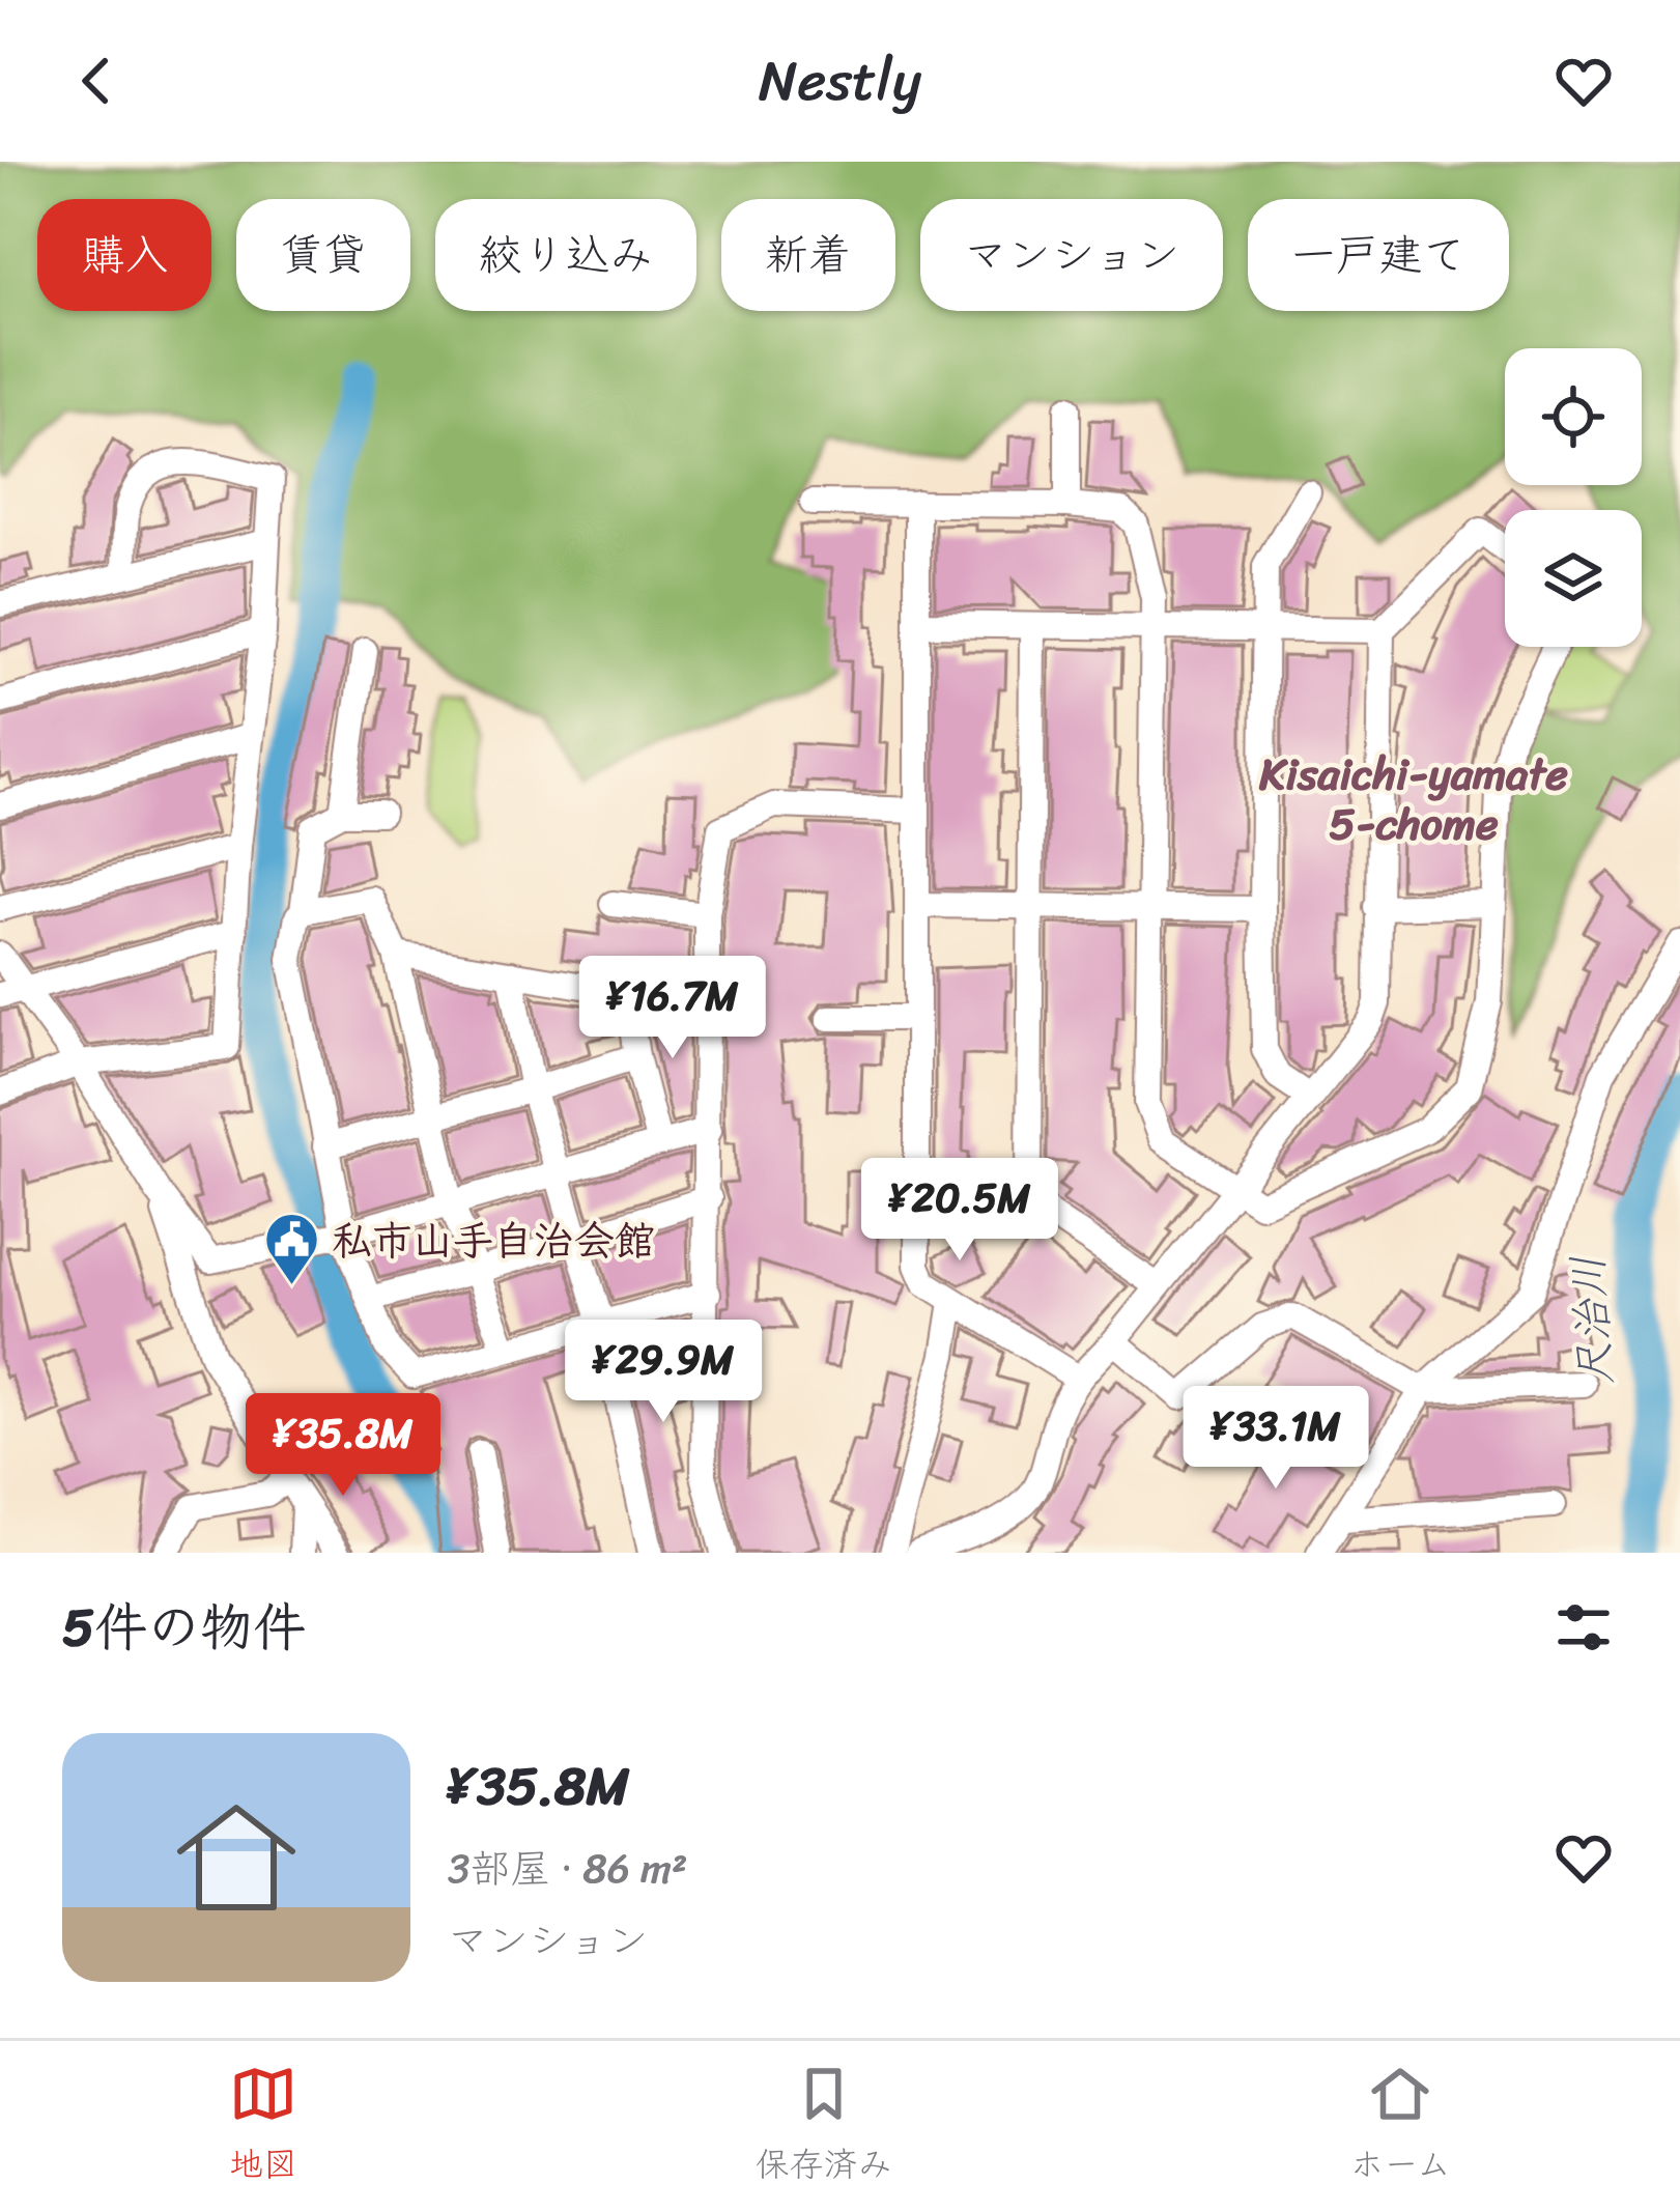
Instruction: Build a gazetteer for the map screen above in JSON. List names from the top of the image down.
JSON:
{
  "districts": ["Kisaichi-yamate 5-chome"],
  "water": ["尺治川"],
  "places": {
    "public building": ["私市山手自治会館"]
  },
  "page": {
    "header": "Nestly",
    "chip": [
      "購入",
      "賃貸",
      "絞り込み",
      "新着",
      "マンション",
      "一戸建て"
    ],
    "price": [
      "¥16.7M",
      "¥20.5M",
      "¥29.9M",
      "¥33.1M",
      "¥35.8M"
    ],
    "heading": "5件の物件",
    "list": [
      {
        "name": "¥35.8M",
        "note": "3部屋 · 86 m² · マンション"
      }
    ],
    "tabs": ["地図", "保存済み", "ホーム"]
  }
}
